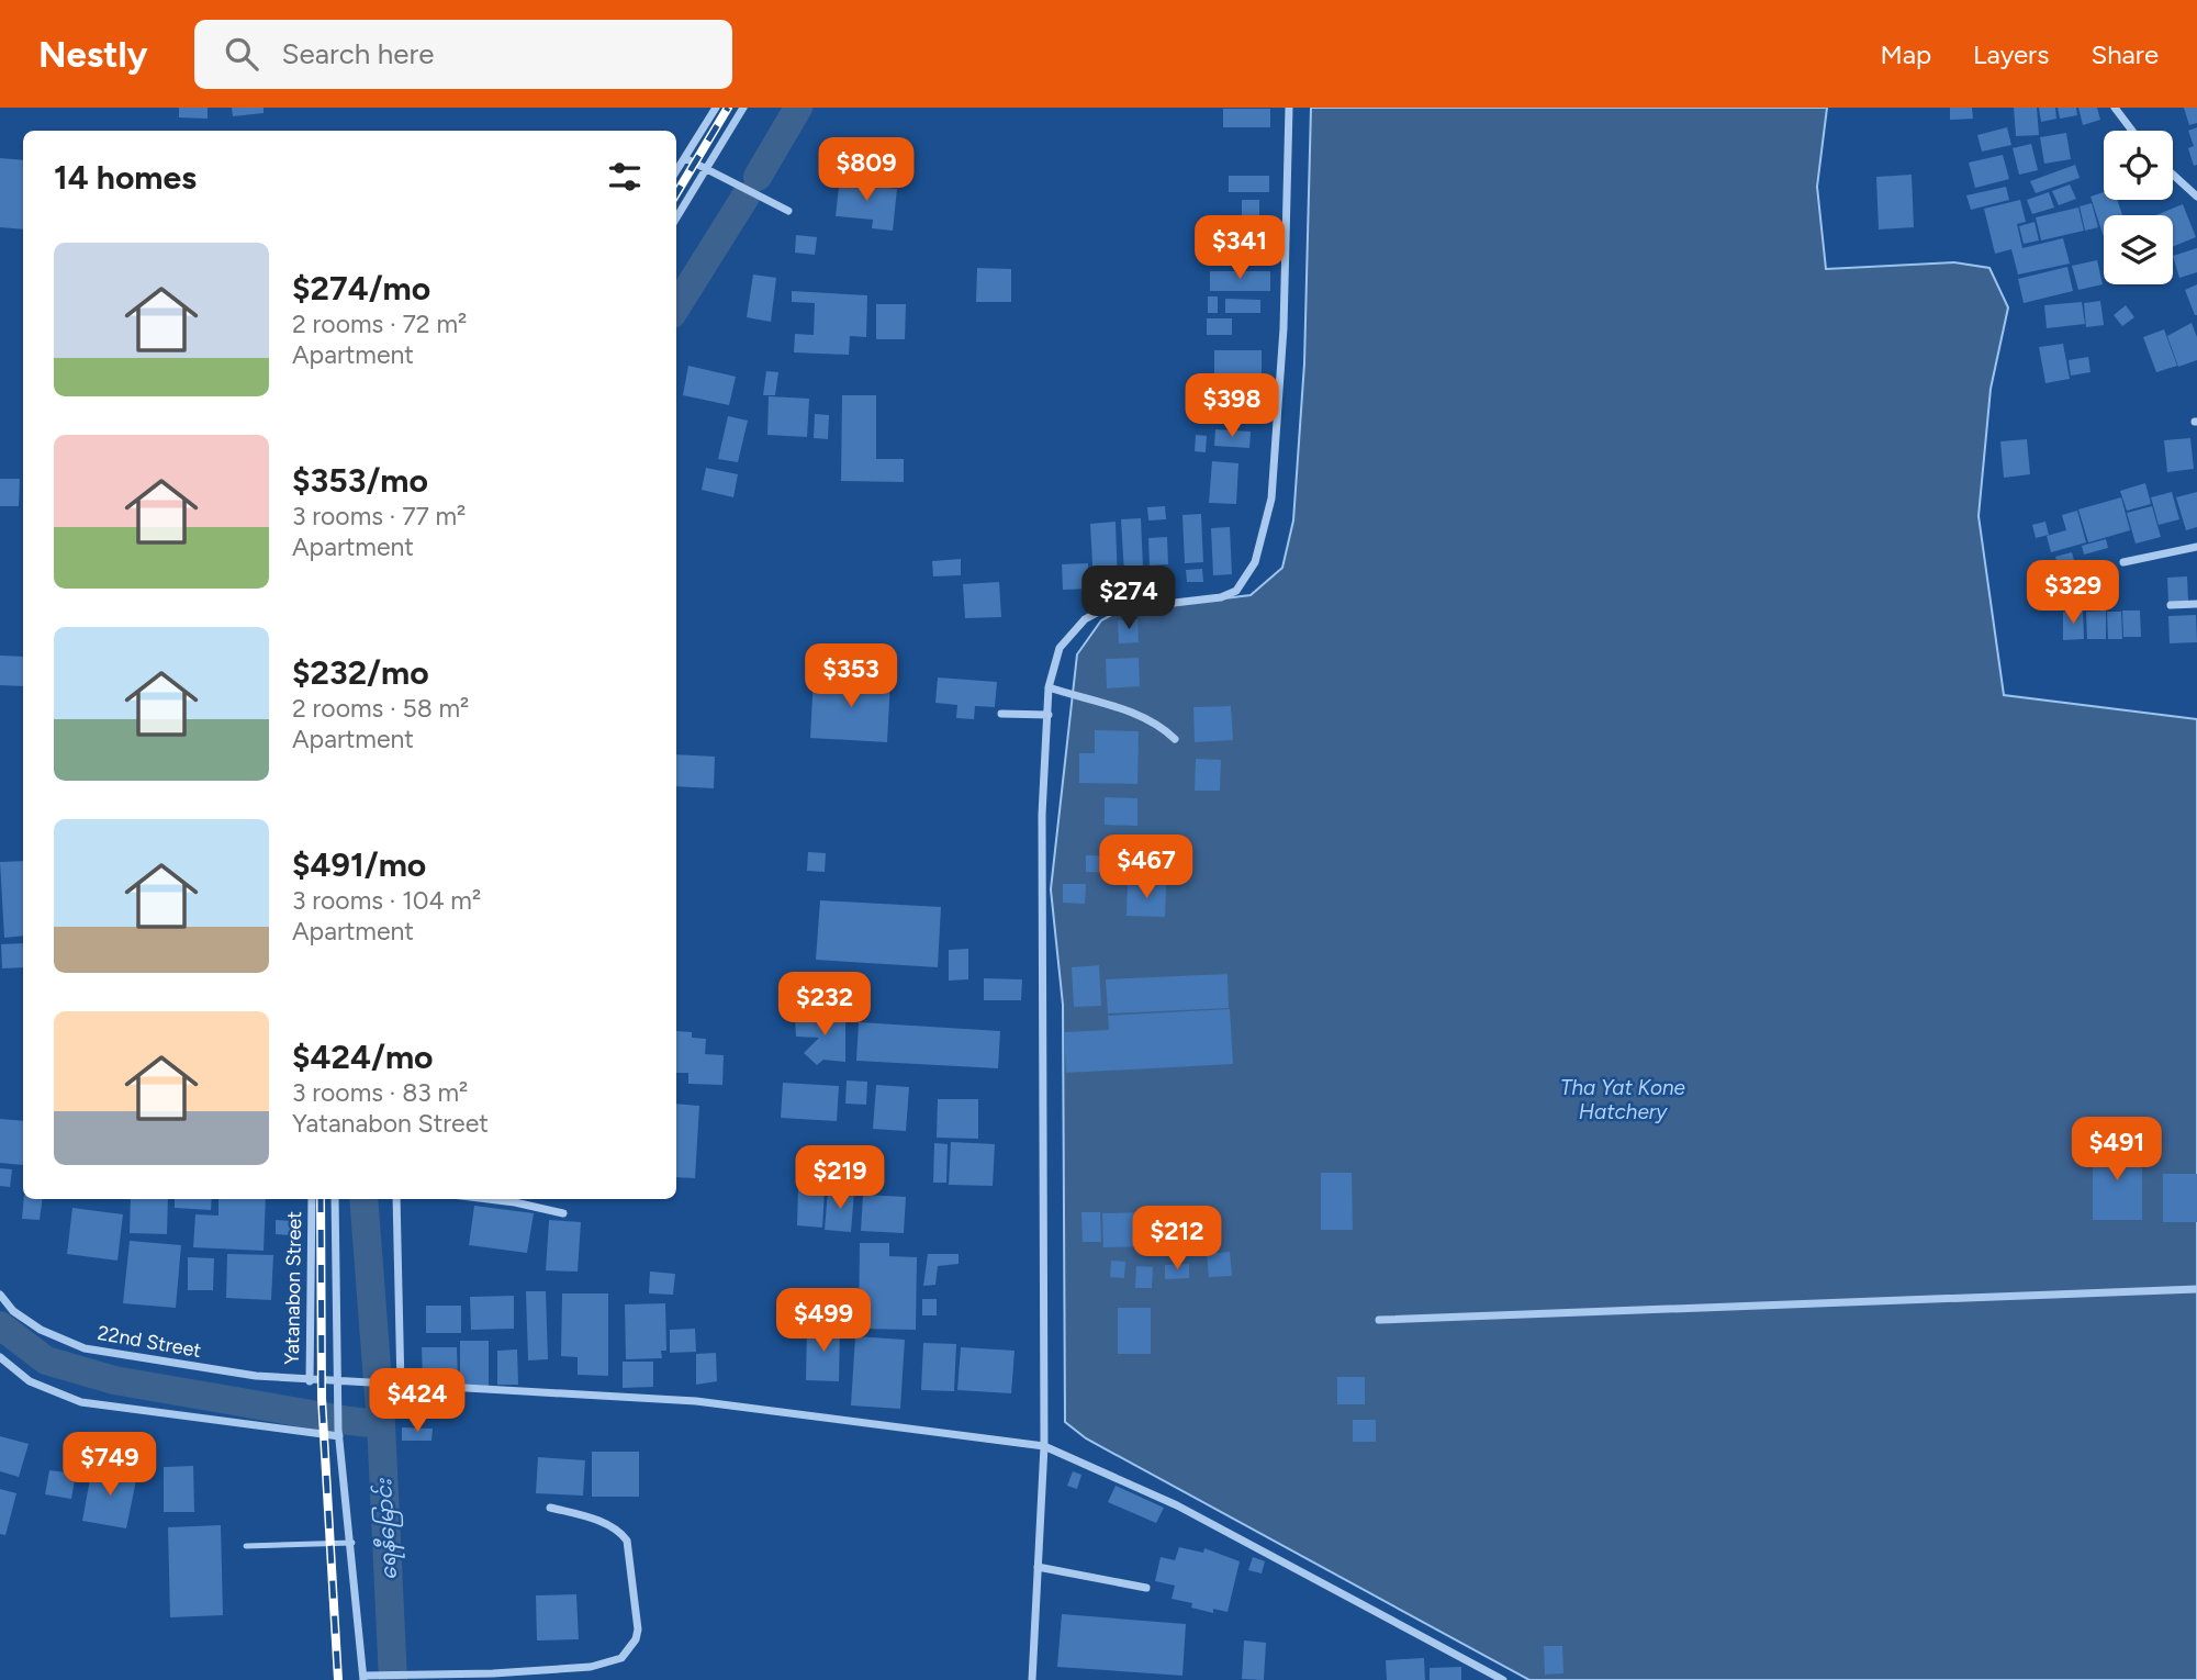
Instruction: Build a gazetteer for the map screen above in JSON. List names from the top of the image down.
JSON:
{
  "streets": {
    "street": ["Yatanabon Street", "22nd Street"]
  },
  "crossings": [
    ["Yatanabon Street", "22nd Street"]
  ],
  "water": ["Tha Yat Kone Hatchery", "ရေနီမြောင်း"],
  "page": {
    "header": "Nestly",
    "search": "Search here",
    "nav": ["Map", "Layers", "Share"],
    "heading": "14 homes",
    "price": [
      "$809",
      "$341",
      "$398",
      "$329",
      "$274",
      "$353",
      "$467",
      "$232",
      "$491",
      "$219",
      "$212",
      "$499",
      "$424",
      "$749"
    ],
    "list": [
      {
        "name": "$274/mo",
        "note": "2 rooms · 72 m² · Apartment"
      },
      {
        "name": "$353/mo",
        "note": "3 rooms · 77 m² · Apartment"
      },
      {
        "name": "$232/mo",
        "note": "2 rooms · 58 m² · Apartment"
      },
      {
        "name": "$491/mo",
        "note": "3 rooms · 104 m² · Apartment"
      },
      {
        "name": "$424/mo",
        "note": "3 rooms · 83 m² · Yatanabon Street"
      }
    ]
  }
}
